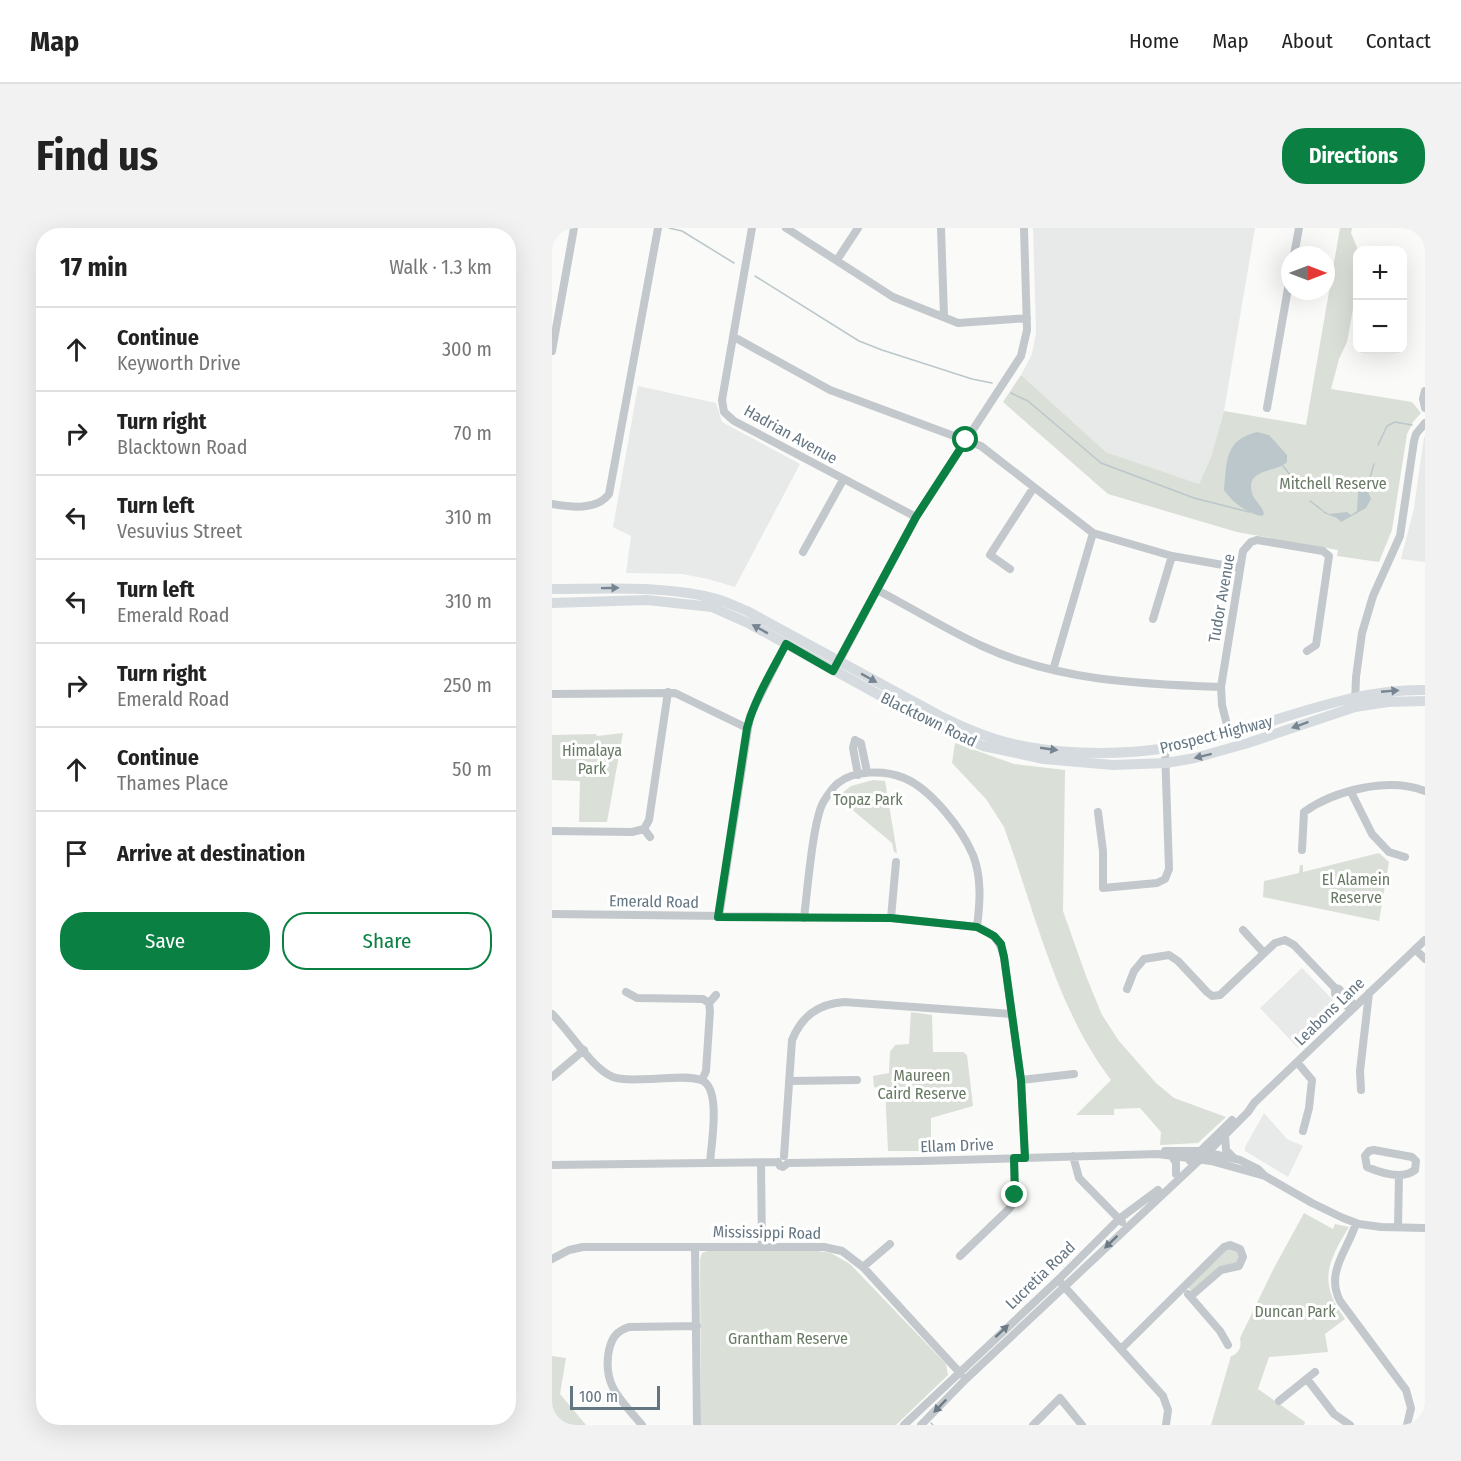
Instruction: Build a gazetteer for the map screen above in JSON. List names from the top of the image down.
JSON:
{
  "streets": {
    "main road": ["Blacktown Road", "Prospect Highway"],
    "street": [
      "Hadrian Avenue",
      "Tudor Avenue",
      "Emerald Road",
      "Leabons Lane",
      "Ellam Drive",
      "Mississippi Road",
      "Lucretia Road"
    ]
  },
  "crossings": [
    ["Tudor Avenue", "Prospect Highway"],
    ["Blacktown Road", "Prospect Highway"],
    ["Emerald Road", "Ellam Drive"],
    ["Leabons Lane", "Lucretia Road"],
    ["Mississippi Road", "Lucretia Road"]
  ],
  "one_way": ["Prospect Highway"],
  "parks": [
    "Mitchell Reserve",
    "Himalaya Park",
    "Topaz Park",
    "El Alamein Reserve",
    "Maureen Caird Reserve",
    "Duncan Park",
    "Grantham Reserve"
  ],
  "scale_bar": "100 m",
  "north": "right",
  "page": {
    "header": "Map",
    "nav": [
      "Home",
      "Map",
      "About",
      "Contact"
    ],
    "buttons": [
      "Directions",
      ["Save", "Share"]
    ],
    "title": "Find us",
    "heading": ["17 min", "Walk · 1.3 km"],
    "map_buttons": ["+", "−"],
    "list": [
      ["Continue", "Keyworth Drive", "300 m"],
      ["Turn right", "Blacktown Road", "70 m"],
      ["Turn left", "Vesuvius Street", "310 m"],
      ["Turn left", "Emerald Road", "310 m"],
      ["Turn right", "Emerald Road", "250 m"],
      ["Continue", "Thames Place", "50 m"],
      "Arrive at destination"
    ],
    "scale": "100 m"
  }
}
